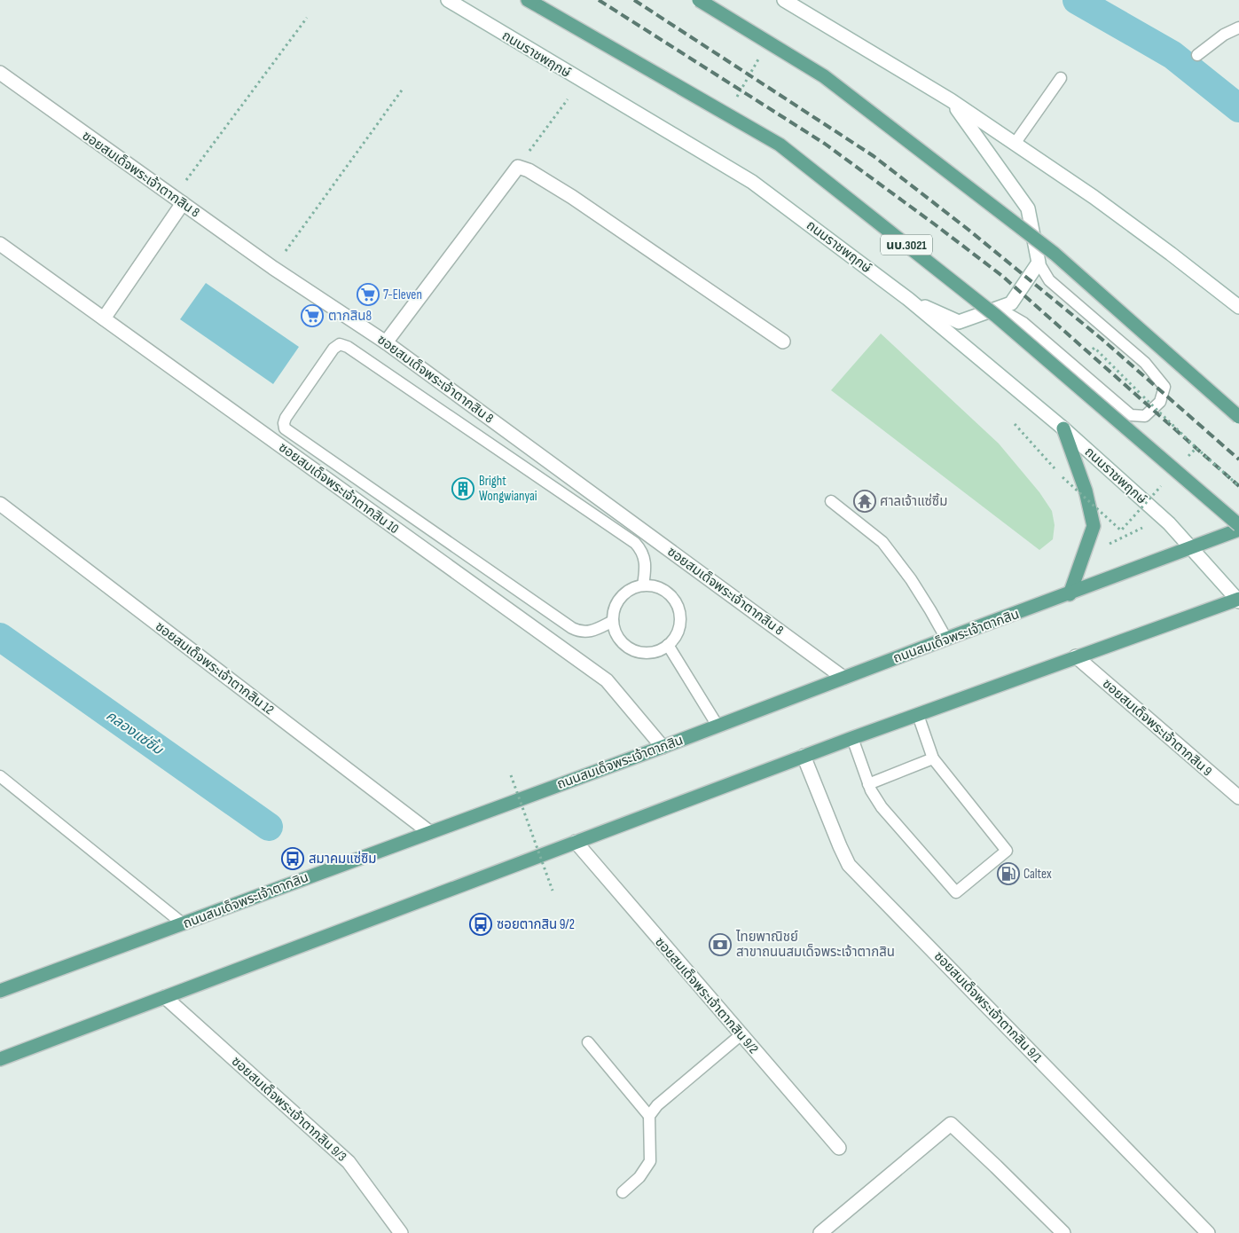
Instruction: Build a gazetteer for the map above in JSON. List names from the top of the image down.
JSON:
{
  "streets": {
    "main road": ["นบ.3021", "ถนนสมเด็จพระเจ้าตากสิน"],
    "street": [
      "ถนนราชพฤกษ์",
      "ซอยสมเด็จพระเจ้าตากสิน 8",
      "ซอยสมเด็จพระเจ้าตากสิน 10",
      "ซอยสมเด็จพระเจ้าตากสิน 12",
      "ซอยสมเด็จพระเจ้าตากสิน 9",
      "ซอยสมเด็จพระเจ้าตากสิน 9/2",
      "ซอยสมเด็จพระเจ้าตากสิน 9/1",
      "ซอยสมเด็จพระเจ้าตากสิน 9/3"
    ]
  },
  "crossings": [
    ["ถนนราชพฤกษ์", "นบ.3021"],
    ["ถนนราชพฤกษ์", "ถนนสมเด็จพระเจ้าตากสิน"],
    ["ซอยสมเด็จพระเจ้าตากสิน 8", "ถนนสมเด็จพระเจ้าตากสิน"],
    ["นบ.3021", "ถนนสมเด็จพระเจ้าตากสิน"],
    ["ซอยสมเด็จพระเจ้าตากสิน 10", "ถนนสมเด็จพระเจ้าตากสิน"],
    ["ถนนสมเด็จพระเจ้าตากสิน", "ซอยสมเด็จพระเจ้าตากสิน 12"]
  ],
  "water": ["คลองแซ่ซิ้ม"],
  "places": {
    "supermarket": ["7-Eleven", "ตากสิน8"],
    "building": ["Bright Wongwianyai"],
    "temple": ["ศาลเจ้าแซ่ซิ้ม"],
    "bus stop": ["สมาคมแซ่ซิม", "ซอยตากสิน 9/2"],
    "fuel station": ["Caltex"],
    "bank": ["ไทยพาณิชย์ สาขาถนนสมเด็จพระเจ้าตากสิน"]
  }
}
